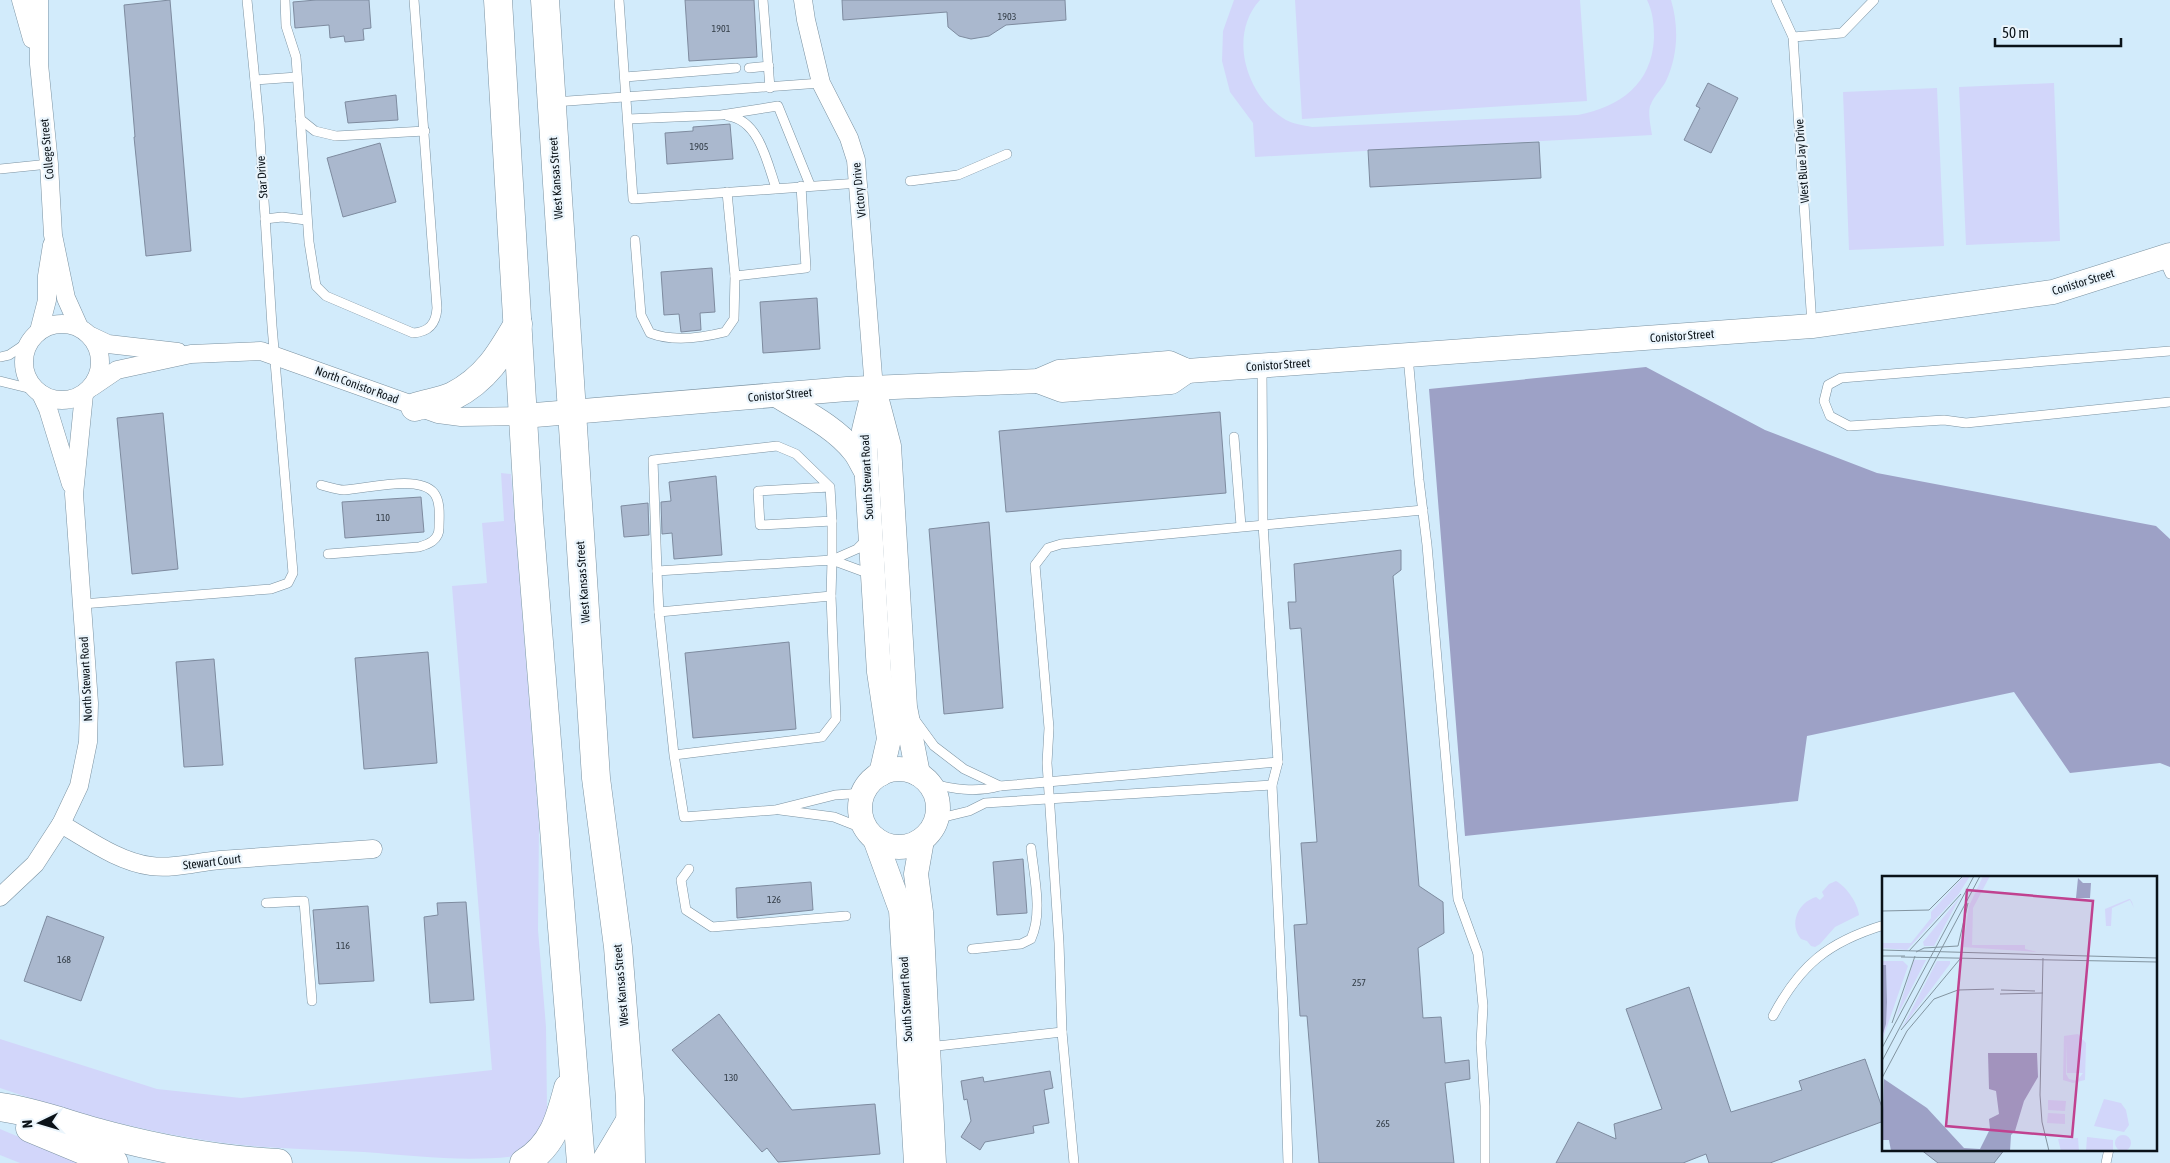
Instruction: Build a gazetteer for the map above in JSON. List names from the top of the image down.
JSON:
{
  "streets": {
    "highway": ["West Kansas Street"],
    "main road": ["Conistor Street", "South Stewart Road"],
    "street": [
      "College Street",
      "Victory Drive",
      "North Conistor Road",
      "North Stewart Road",
      "Stewart Court"
    ],
    "lane": ["West Blue Jay Drive", "Star Drive"]
  },
  "crossings": [
    ["College Street", "North Conistor Road"],
    ["College Street", "North Stewart Road"],
    ["West Blue Jay Drive", "Conistor Street"],
    ["Star Drive", "North Conistor Road"],
    ["Star Drive", "North Stewart Road"],
    ["West Kansas Street", "Conistor Street"],
    ["Victory Drive", "Conistor Street"],
    ["Victory Drive", "South Stewart Road"],
    ["Conistor Street", "North Conistor Road"],
    ["Conistor Street", "South Stewart Road"],
    ["North Conistor Road", "North Stewart Road"],
    ["North Stewart Road", "Stewart Court"]
  ],
  "house_numbers": [
    "1903",
    "1901",
    "1905",
    "110",
    "126",
    "116",
    "168",
    "257",
    "130",
    "265"
  ],
  "scale_bar": "50 m",
  "north": "left"
}
